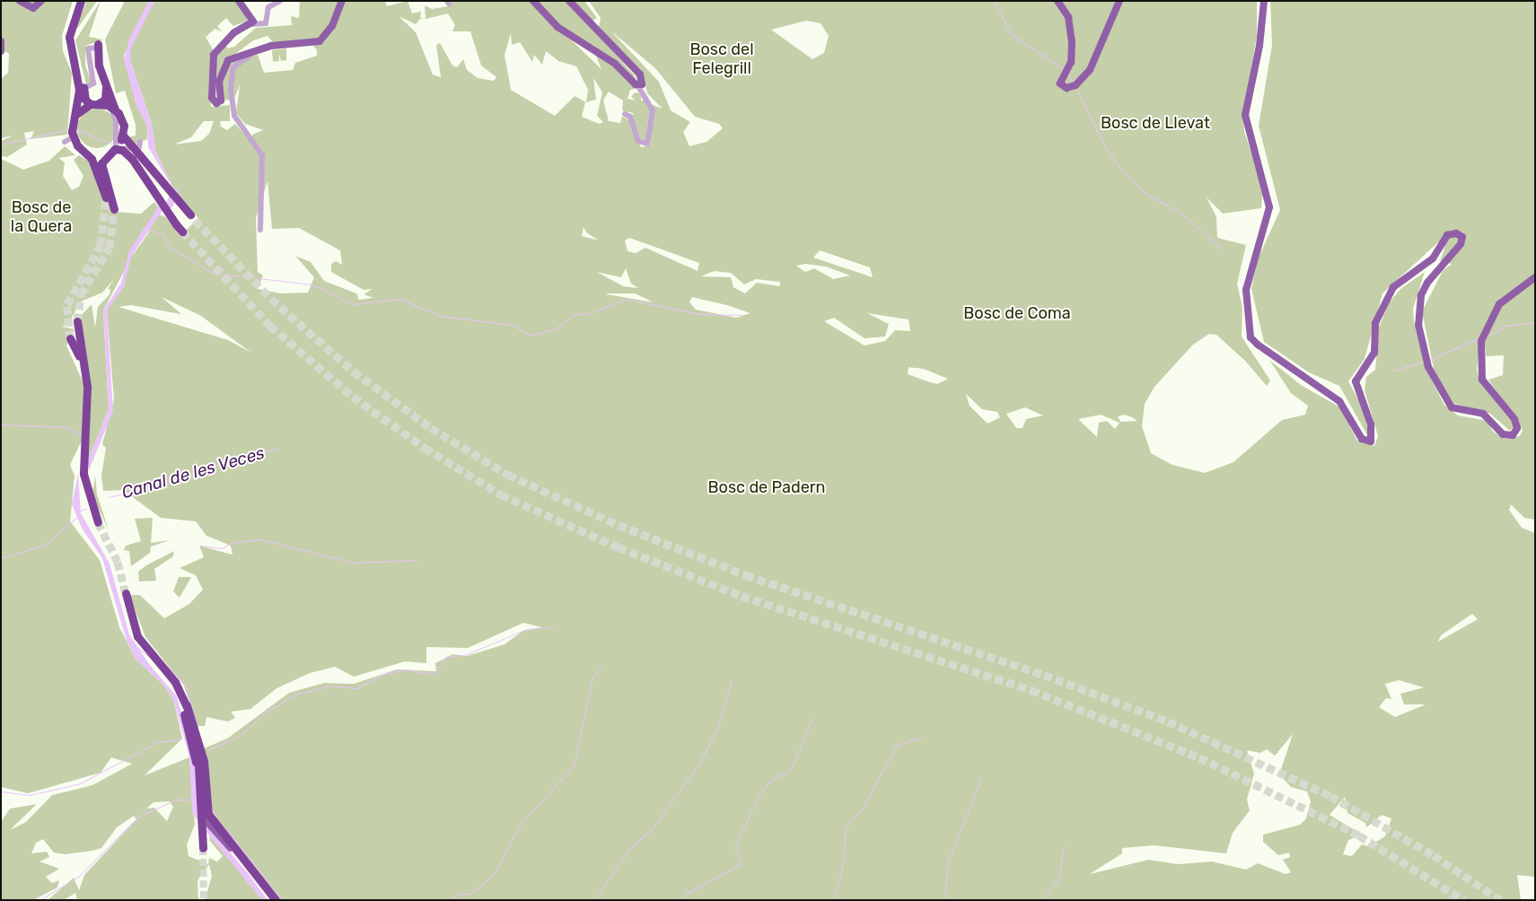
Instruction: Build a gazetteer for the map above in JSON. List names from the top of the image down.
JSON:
{
  "water": ["Canal de les Veces"],
  "parks": [
    "Bosc del Felegrill",
    "Bosc de Llevat",
    "Bosc de la Quera",
    "Bosc de Coma",
    "Bosc de Padern"
  ]
}
